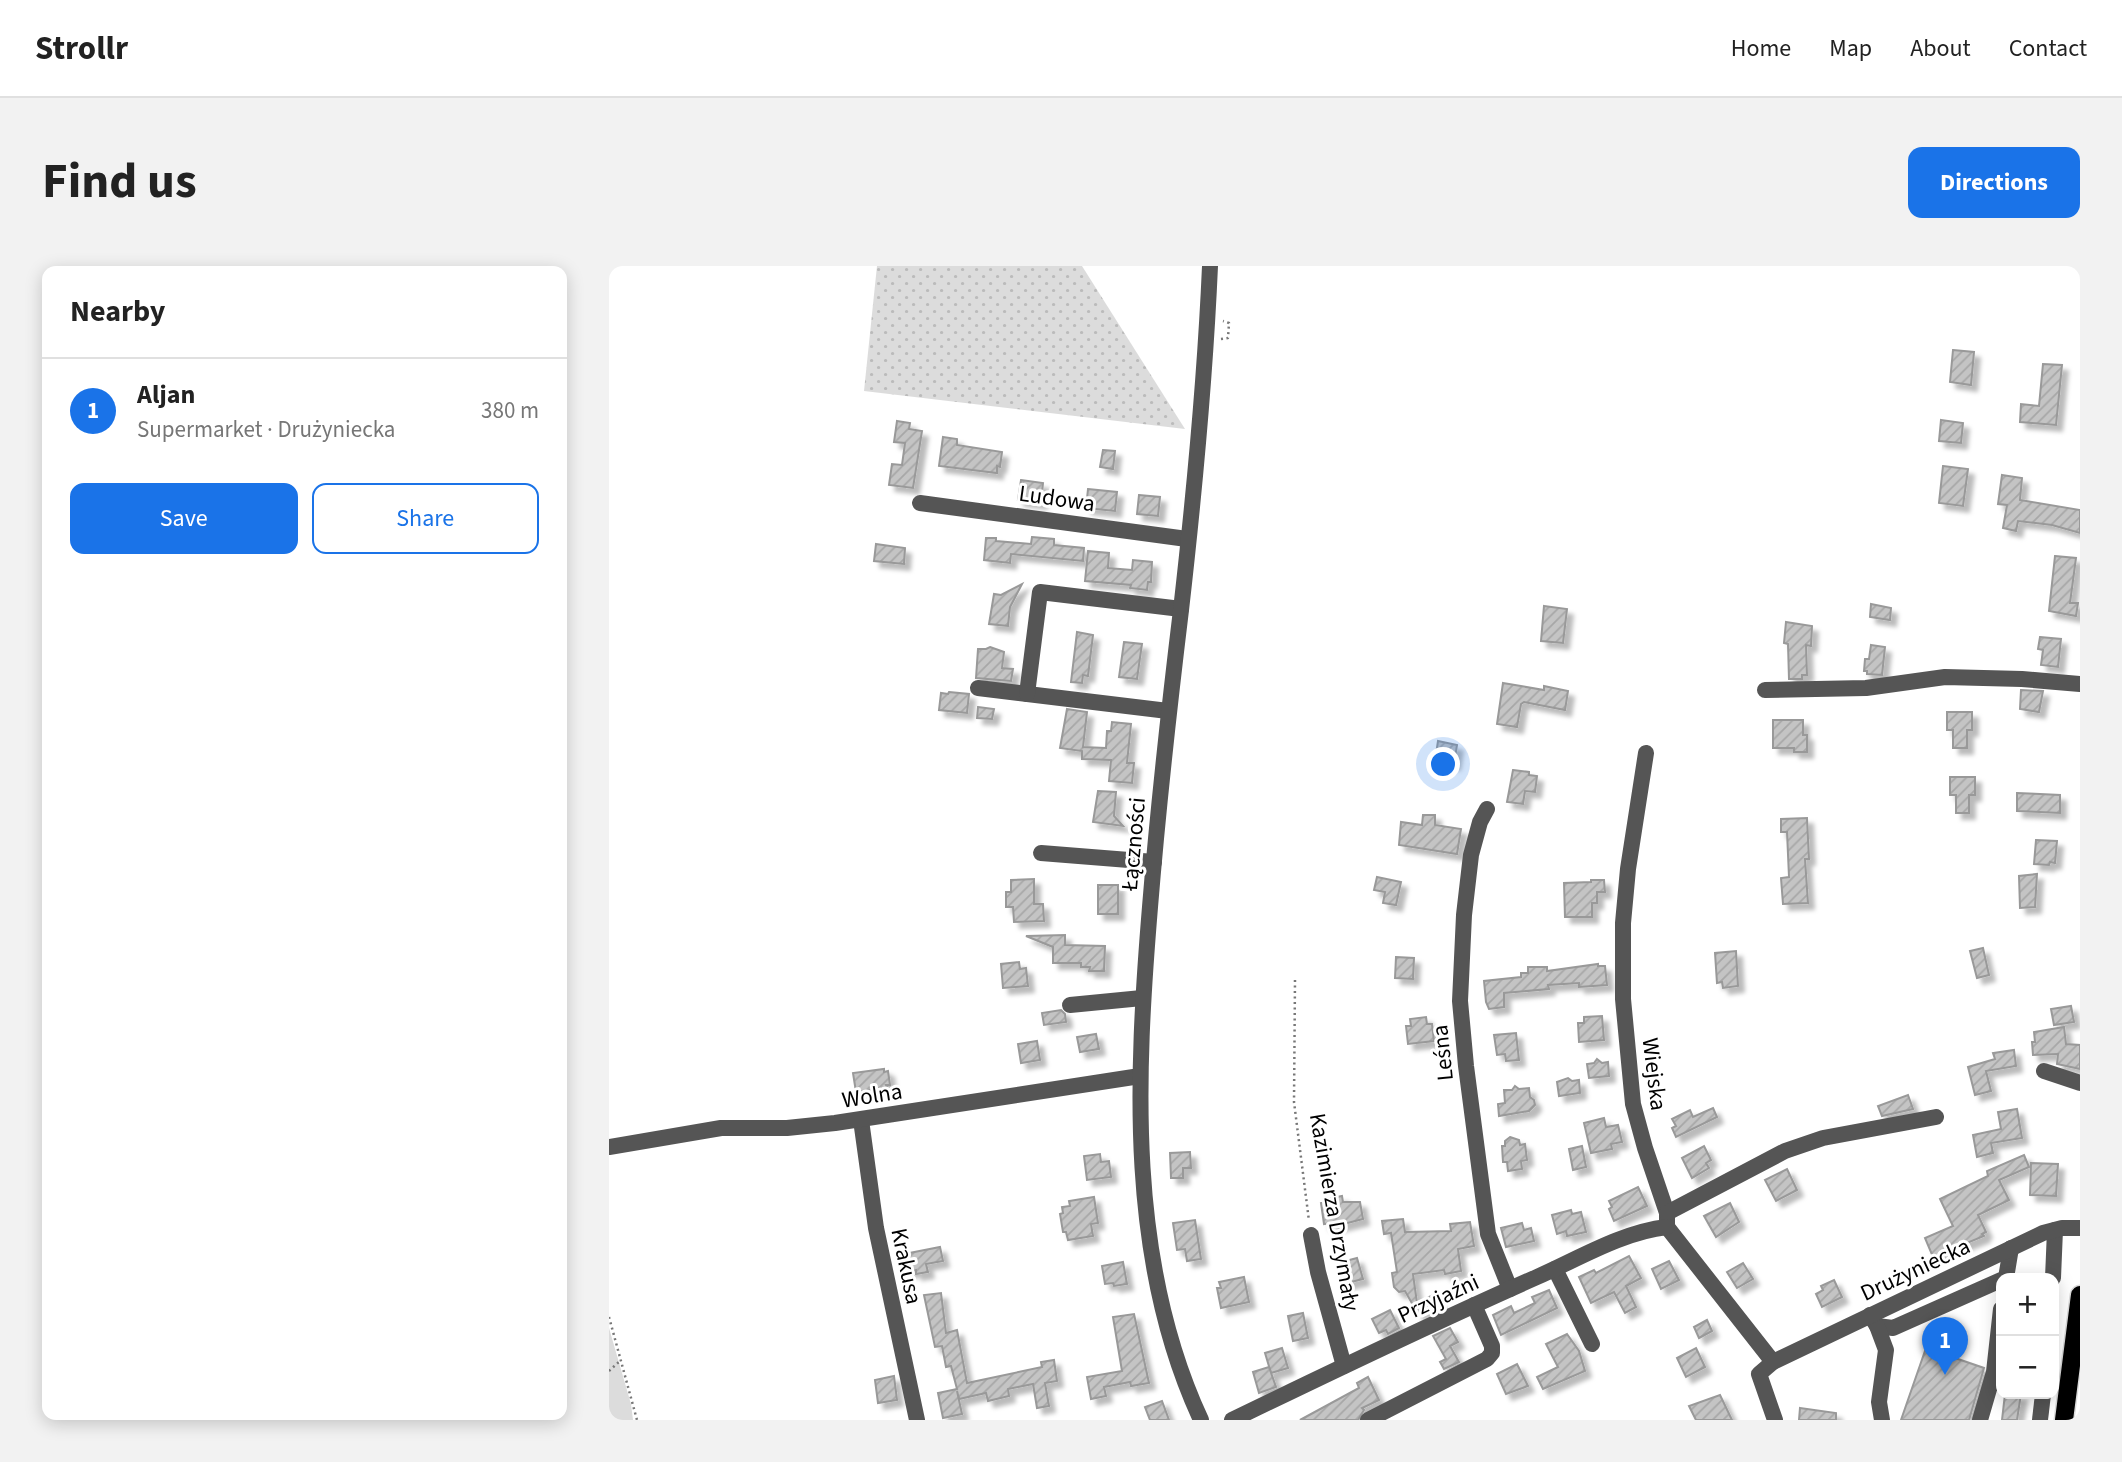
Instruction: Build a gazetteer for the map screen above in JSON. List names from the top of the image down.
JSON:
{
  "streets": {
    "street": [
      "Ludowa",
      "Łączności",
      "Leśna",
      "Wiejska",
      "Wolna",
      "Kazimierza Drzymały",
      "Krakusa",
      "Drużyniecka",
      "Przyjaźni"
    ]
  },
  "crossings": [
    ["Ludowa", "Łączności"],
    ["Łączności", "Wolna"],
    ["Leśna", "Przyjaźni"],
    ["Wiejska", "Drużyniecka"],
    ["Wiejska", "Przyjaźni"],
    ["Wolna", "Krakusa"],
    ["Kazimierza Drzymały", "Przyjaźni"]
  ],
  "page": {
    "header": "Strollr",
    "nav": [
      "Home",
      "Map",
      "About",
      "Contact"
    ],
    "title": "Find us",
    "buttons": [
      "Directions",
      ["Save", "Share"]
    ],
    "heading": "Nearby",
    "list": [
      {
        "mark": "1",
        "name": "Aljan",
        "note": "Supermarket · Drużyniecka",
        "value": "380 m"
      }
    ],
    "map_buttons": ["+", "−"],
    "pins": "1"
  }
}
